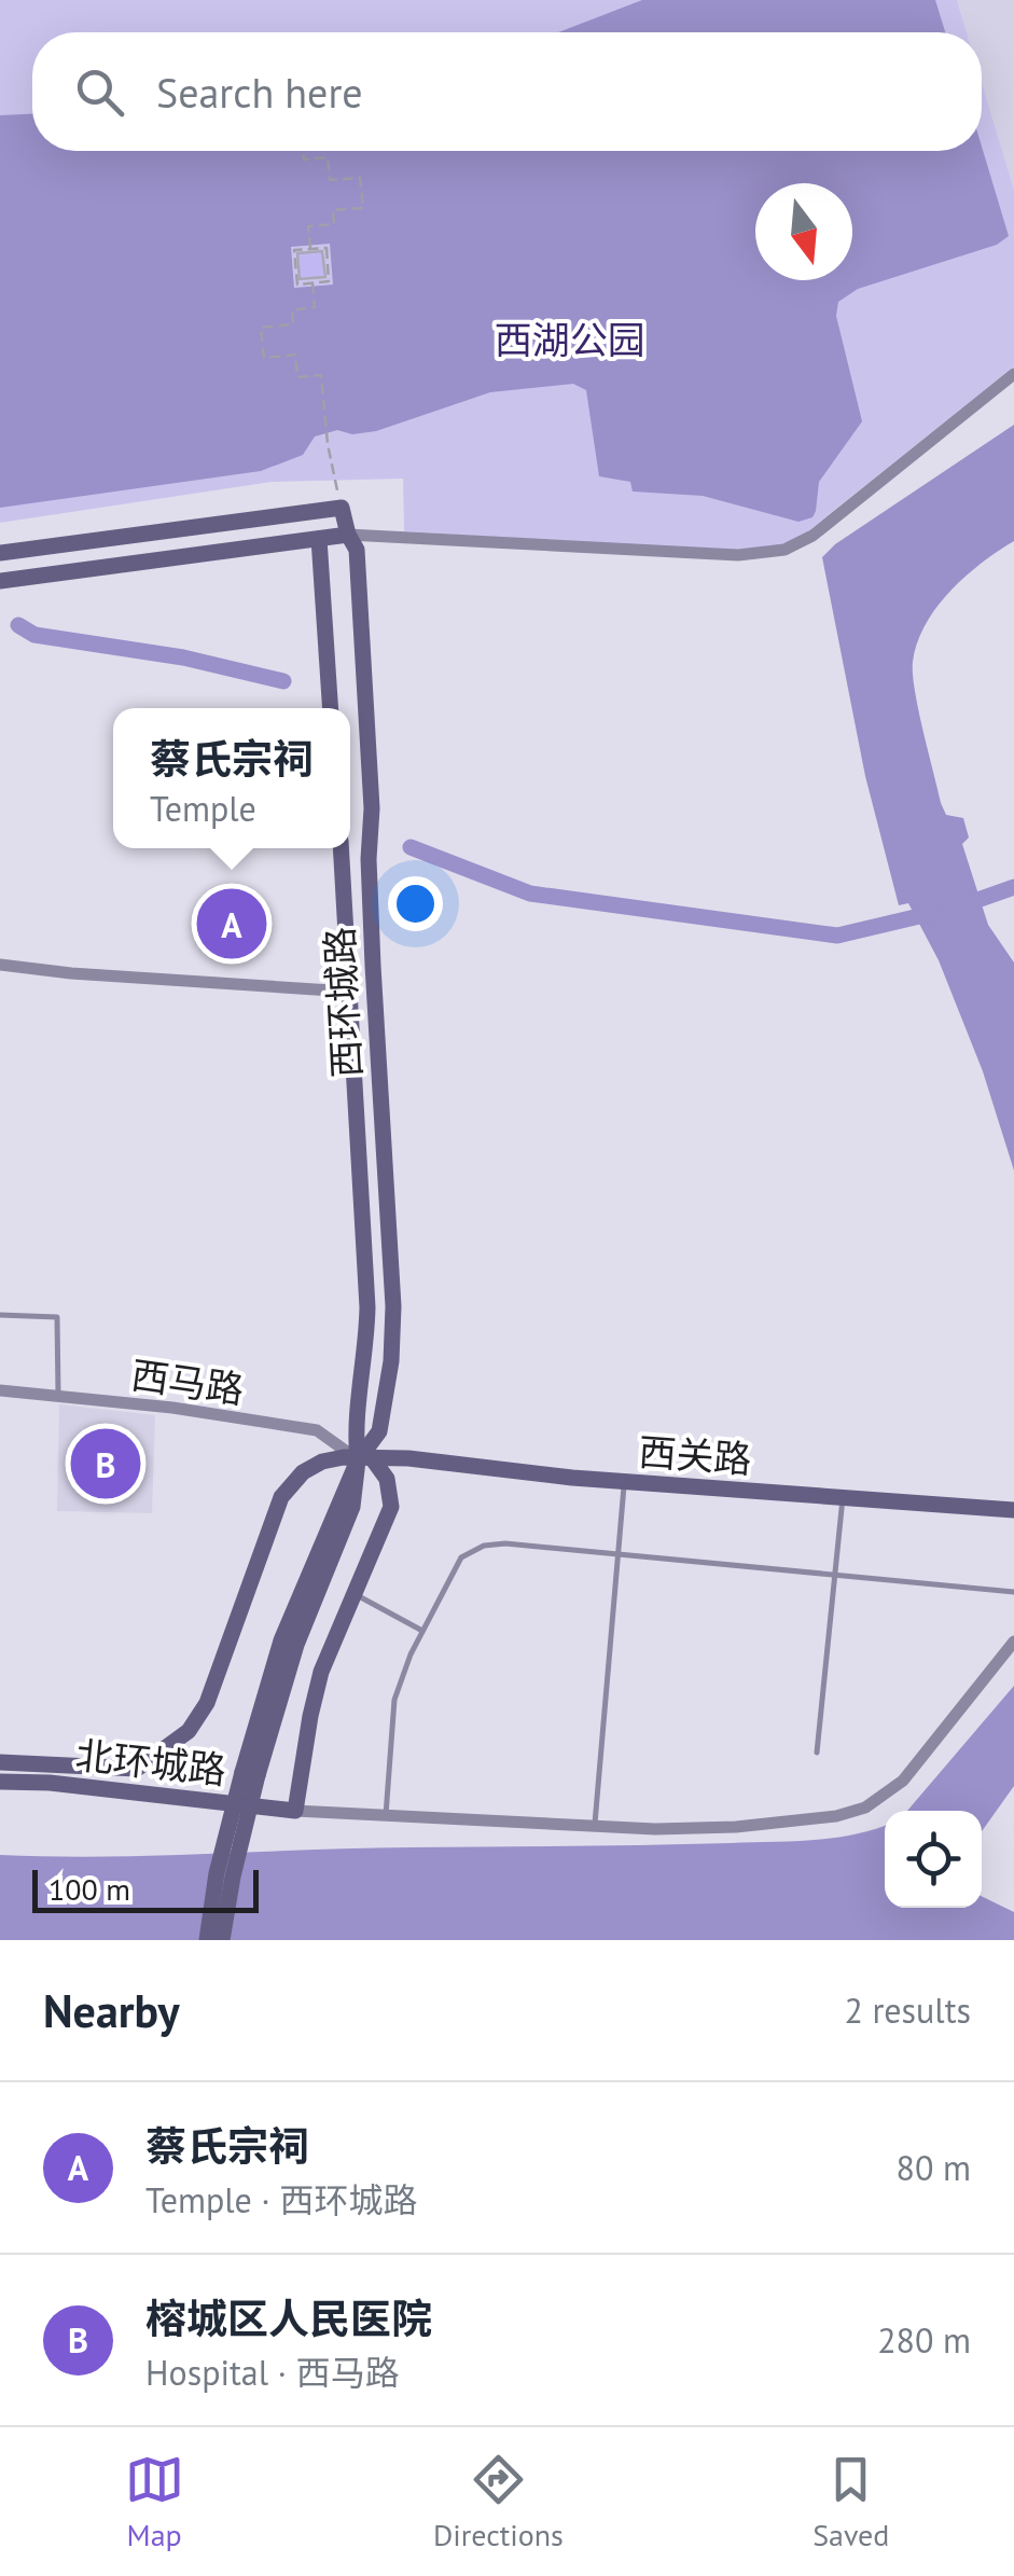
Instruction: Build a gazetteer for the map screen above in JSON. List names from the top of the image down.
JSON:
{
  "streets": {
    "main road": ["西环城路", "西关路", "北环城路"],
    "street": ["西马路"]
  },
  "crossings": [
    ["西环城路", "西马路"],
    ["西环城路", "西关路"],
    ["西马路", "西关路"],
    ["西关路", "北环城路"]
  ],
  "parks": ["西湖公园"],
  "scale_bar": "100 m",
  "north": "bottom",
  "page": {
    "search": "Search here",
    "popup": ["蔡氏宗祠", "Temple"],
    "pins": ["A", "B"],
    "scale": "100 m",
    "heading": ["Nearby", "2 results"],
    "list": [
      {
        "mark": "A",
        "name": "蔡氏宗祠",
        "note": "Temple · 西环城路",
        "value": "80 m"
      },
      {
        "mark": "B",
        "name": "榕城区人民医院",
        "note": "Hospital · 西马路",
        "value": "280 m"
      }
    ],
    "nav": ["Map", "Directions", "Saved"]
  }
}
